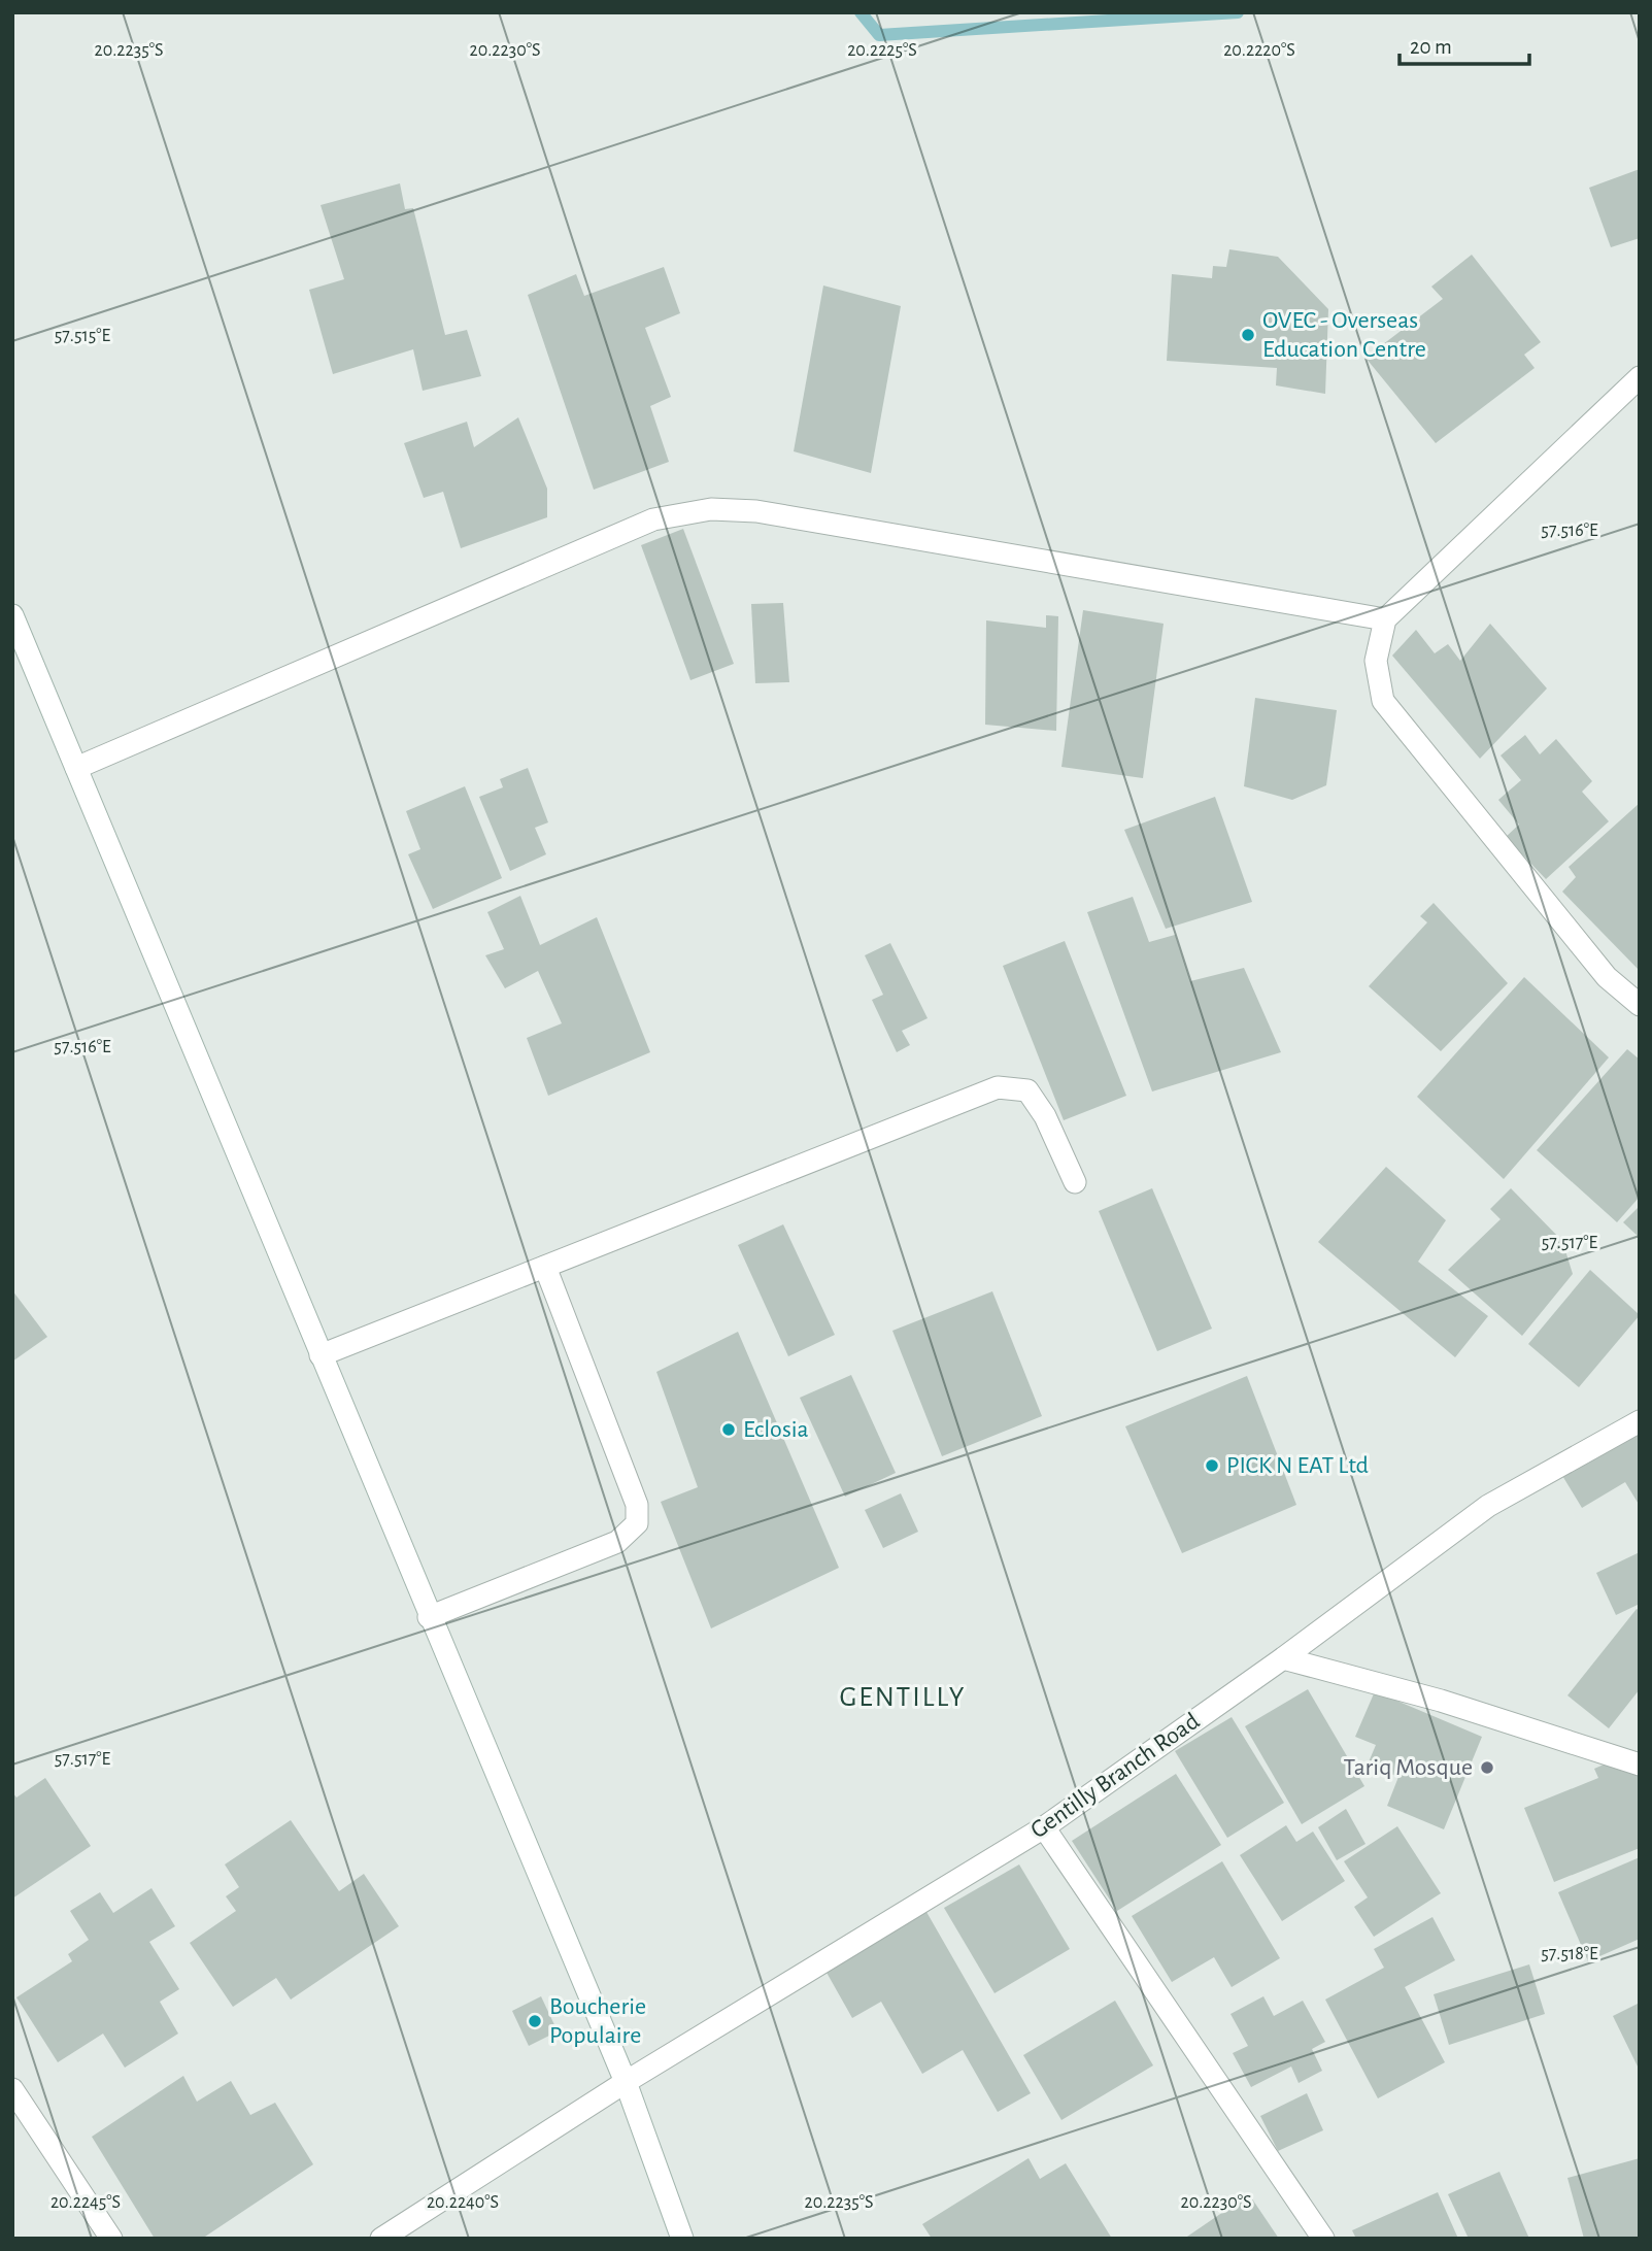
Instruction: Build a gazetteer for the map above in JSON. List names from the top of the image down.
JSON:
{
  "streets": {
    "street": ["Gentilly Branch Road"]
  },
  "districts": ["GENTILLY"],
  "places": [
    "OVEC - Overseas Education Centre",
    "Eclosia",
    "PICK N EAT Ltd",
    "Tariq Mosque",
    "Boucherie Populaire"
  ],
  "scale_bar": "20 m",
  "coordinates": [
    "20.2235°S",
    "20.2230°S",
    "20.2225°S",
    "20.2220°S",
    "57.515°E",
    "57.516°E",
    "57.517°E",
    "57.518°E",
    "20.2245°S",
    "20.2240°S"
  ]
}
